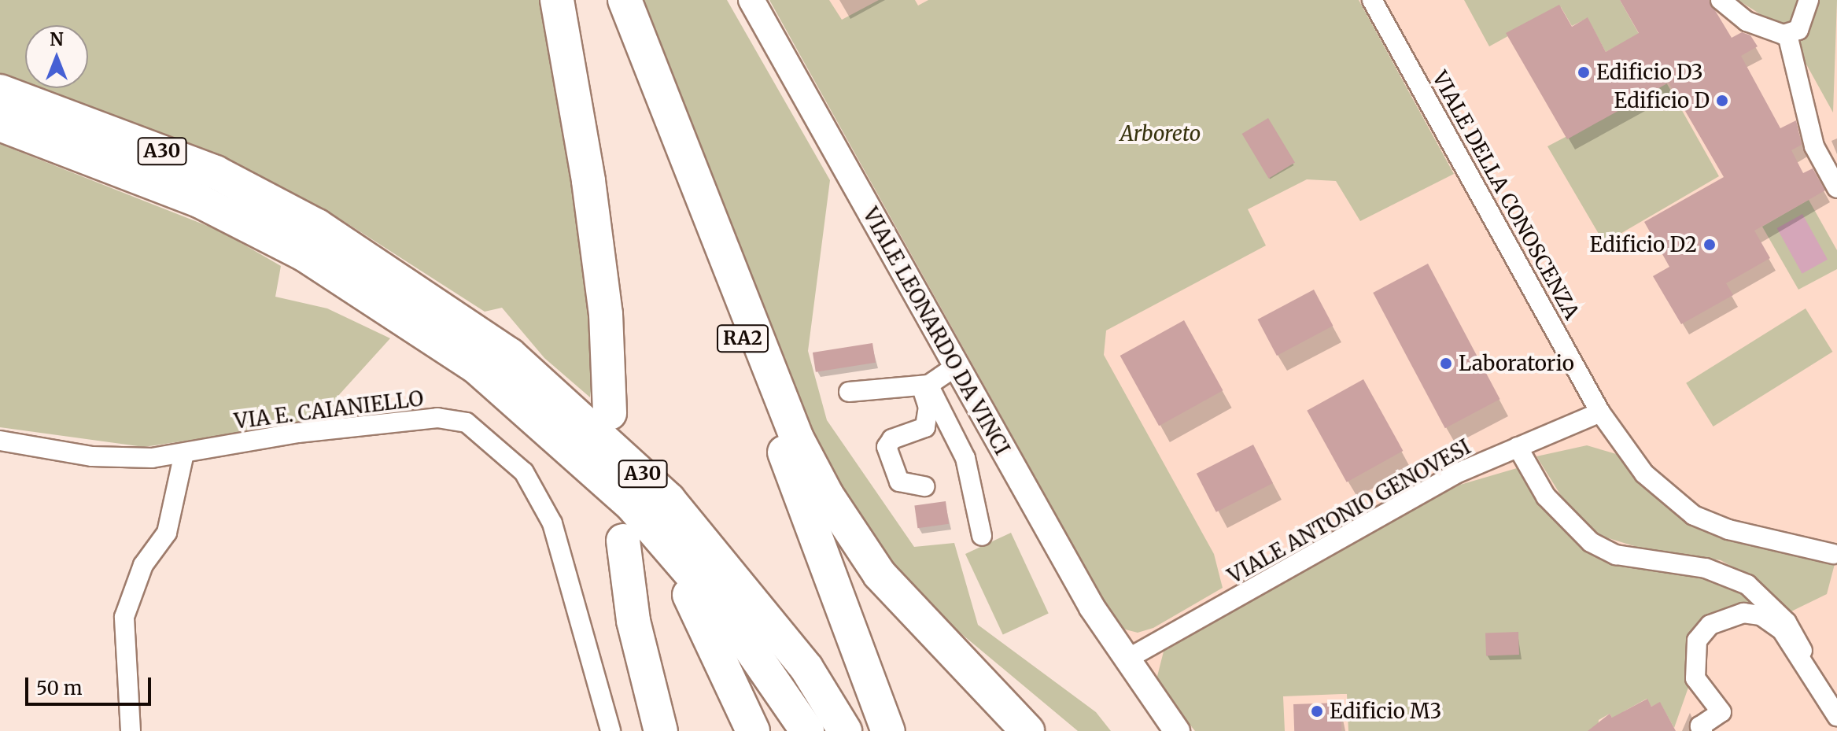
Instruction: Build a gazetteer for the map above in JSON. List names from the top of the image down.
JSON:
{
  "streets": {
    "highway": ["A30", "RA2"],
    "street": [
      "VIALE DELLA CONOSCENZA",
      "VIALE LEONARDO DA VINCI",
      "VIA E. CAIANIELLO",
      "VIALE ANTONIO GENOVESI"
    ]
  },
  "crossings": [
    ["VIALE DELLA CONOSCENZA", "VIALE ANTONIO GENOVESI"],
    ["VIALE LEONARDO DA VINCI", "VIALE ANTONIO GENOVESI"]
  ],
  "parks": ["Arboreto"],
  "places": [
    "Edificio D3",
    "Edificio D",
    "Edificio D2",
    "Laboratorio",
    "Edificio M3"
  ],
  "scale_bar": "50 m",
  "north": "top"
}
